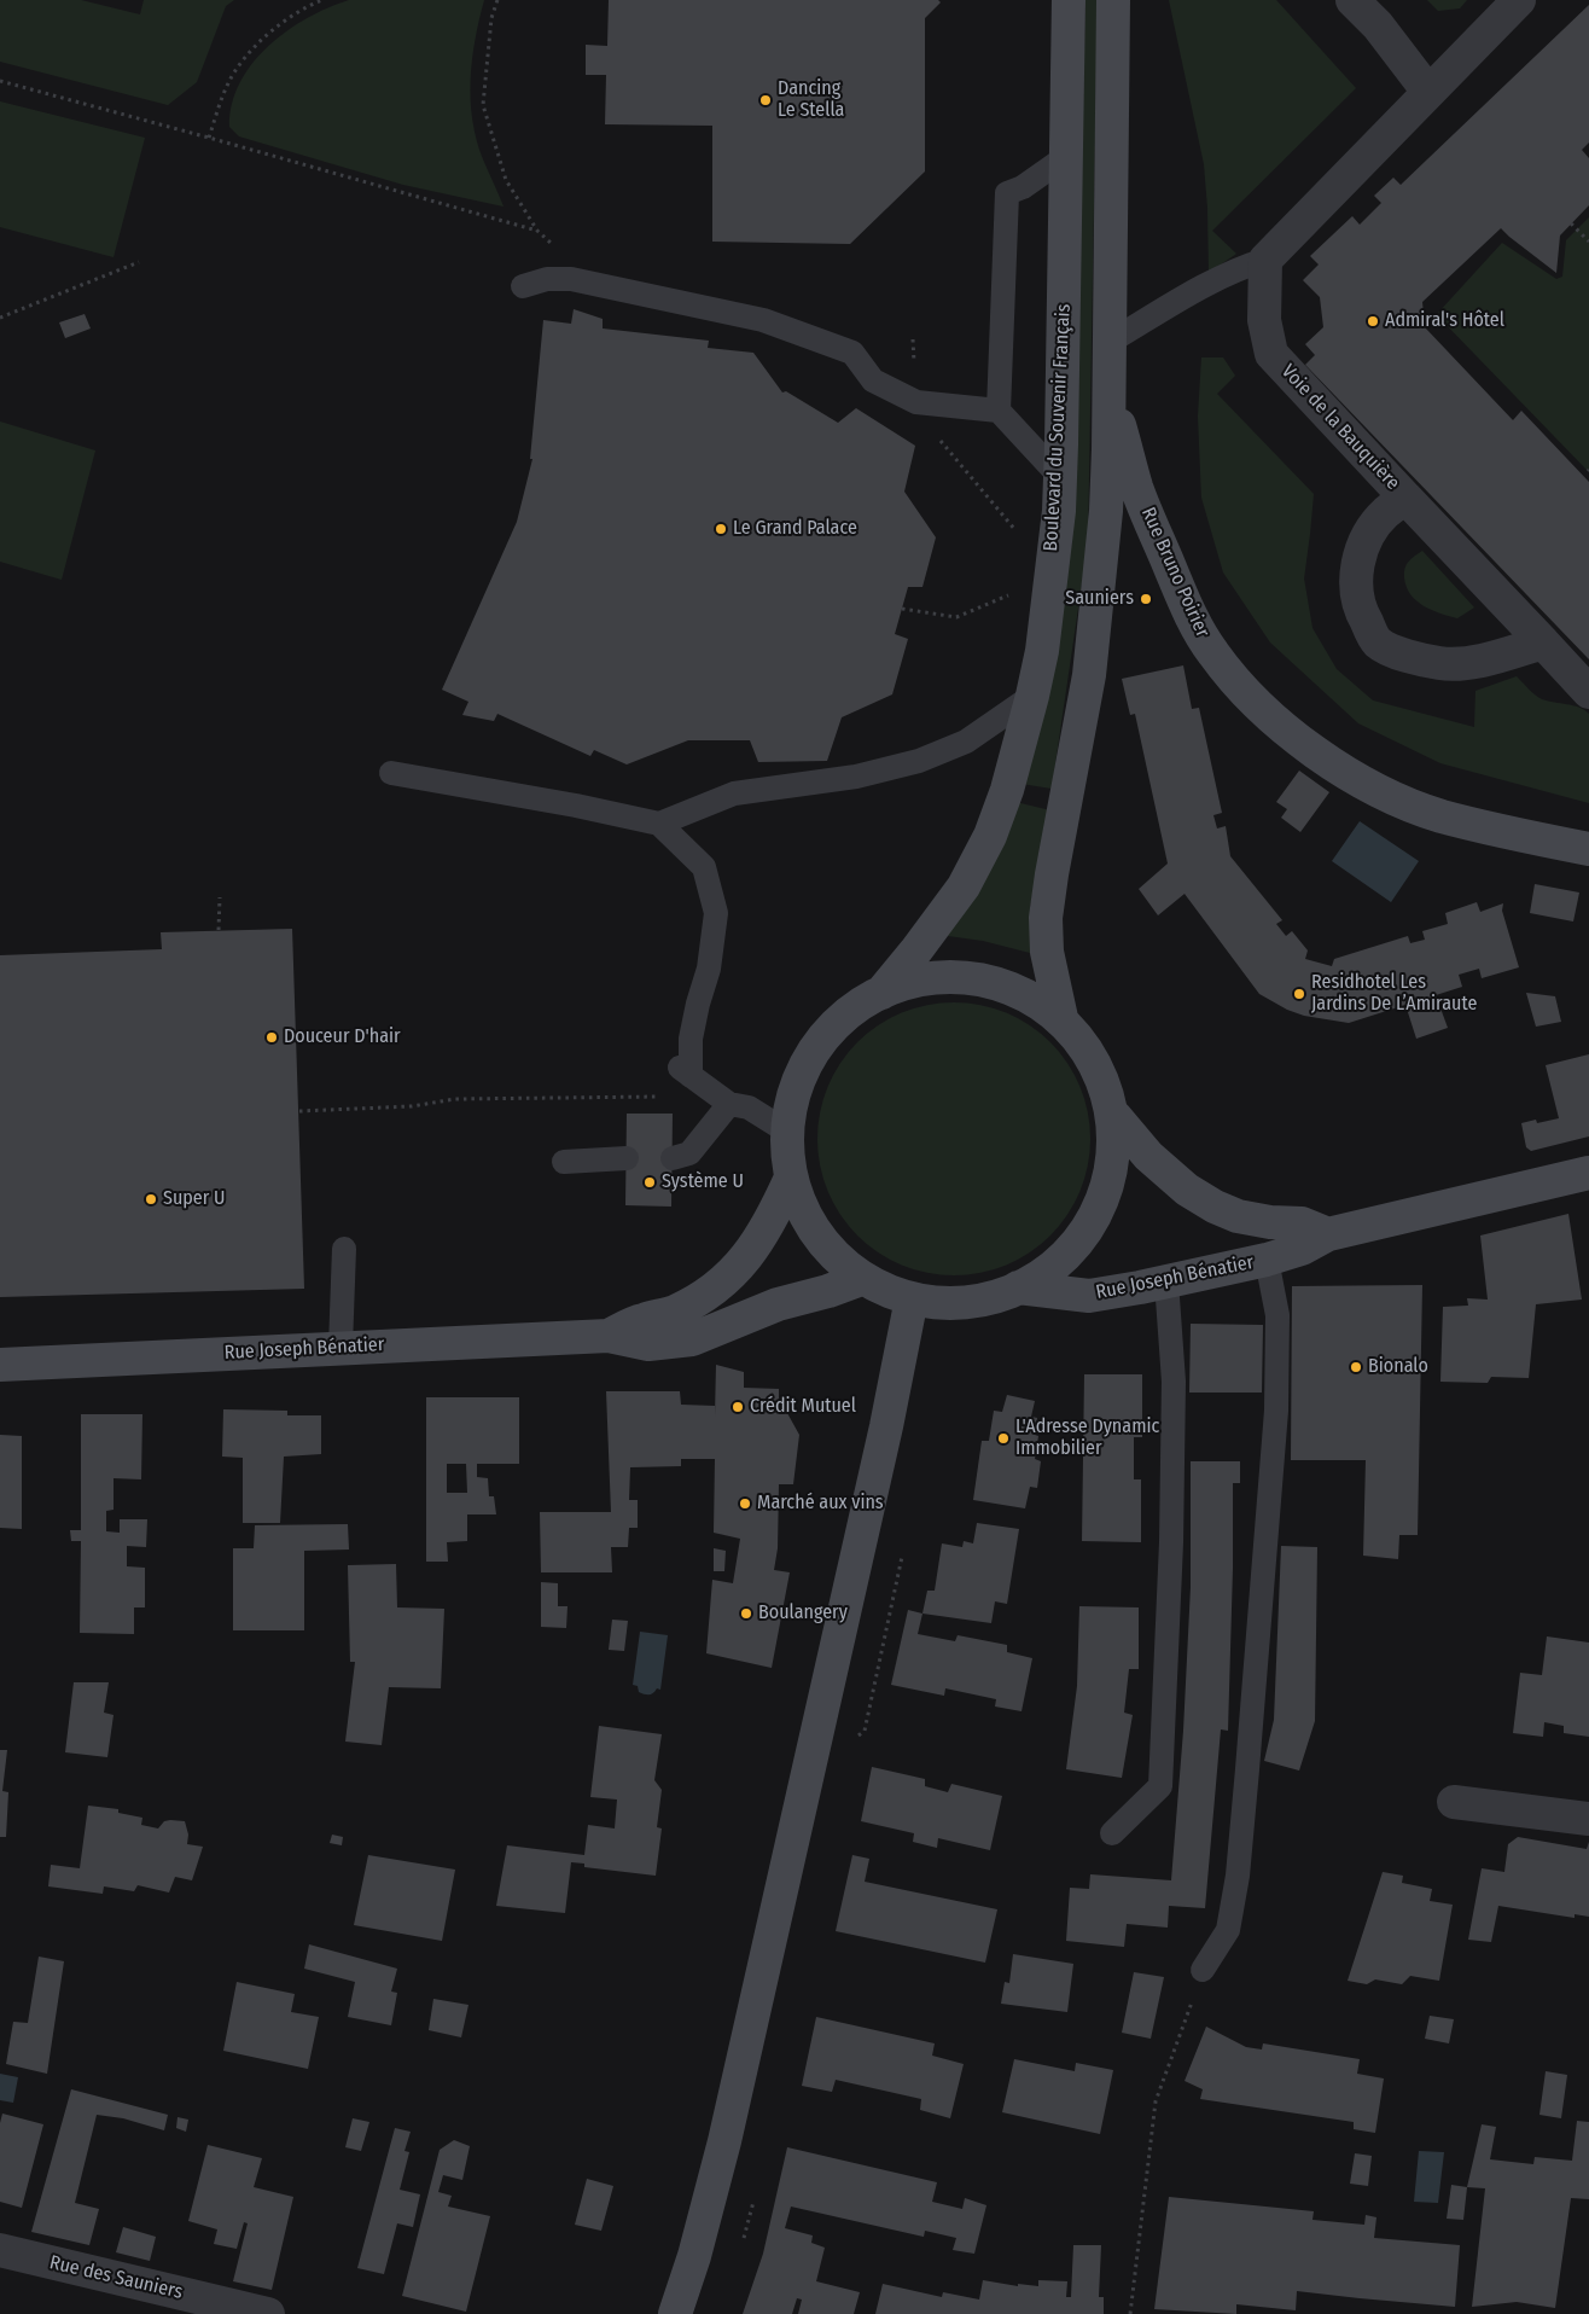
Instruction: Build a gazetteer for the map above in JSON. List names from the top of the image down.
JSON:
{
  "streets": {
    "main road": ["Boulevard du Souvenir Français", "Rue Bruno Poirier", "Rue Joseph Bénatier"],
    "street": ["Voie de la Bauquière", "Rue des Sauniers"]
  },
  "places": [
    "Dancing Le Stella",
    "Admiral's Hôtel",
    "Le Grand Palace",
    "Sauniers",
    "Residhotel Les Jardins De L’Amiraute",
    "Douceur D'hair",
    "Système U",
    "Super U",
    "Bionalo",
    "Crédit Mutuel",
    "L'Adresse Dynamic Immobilier",
    "Marché aux vins",
    "Boulangery"
  ]
}
